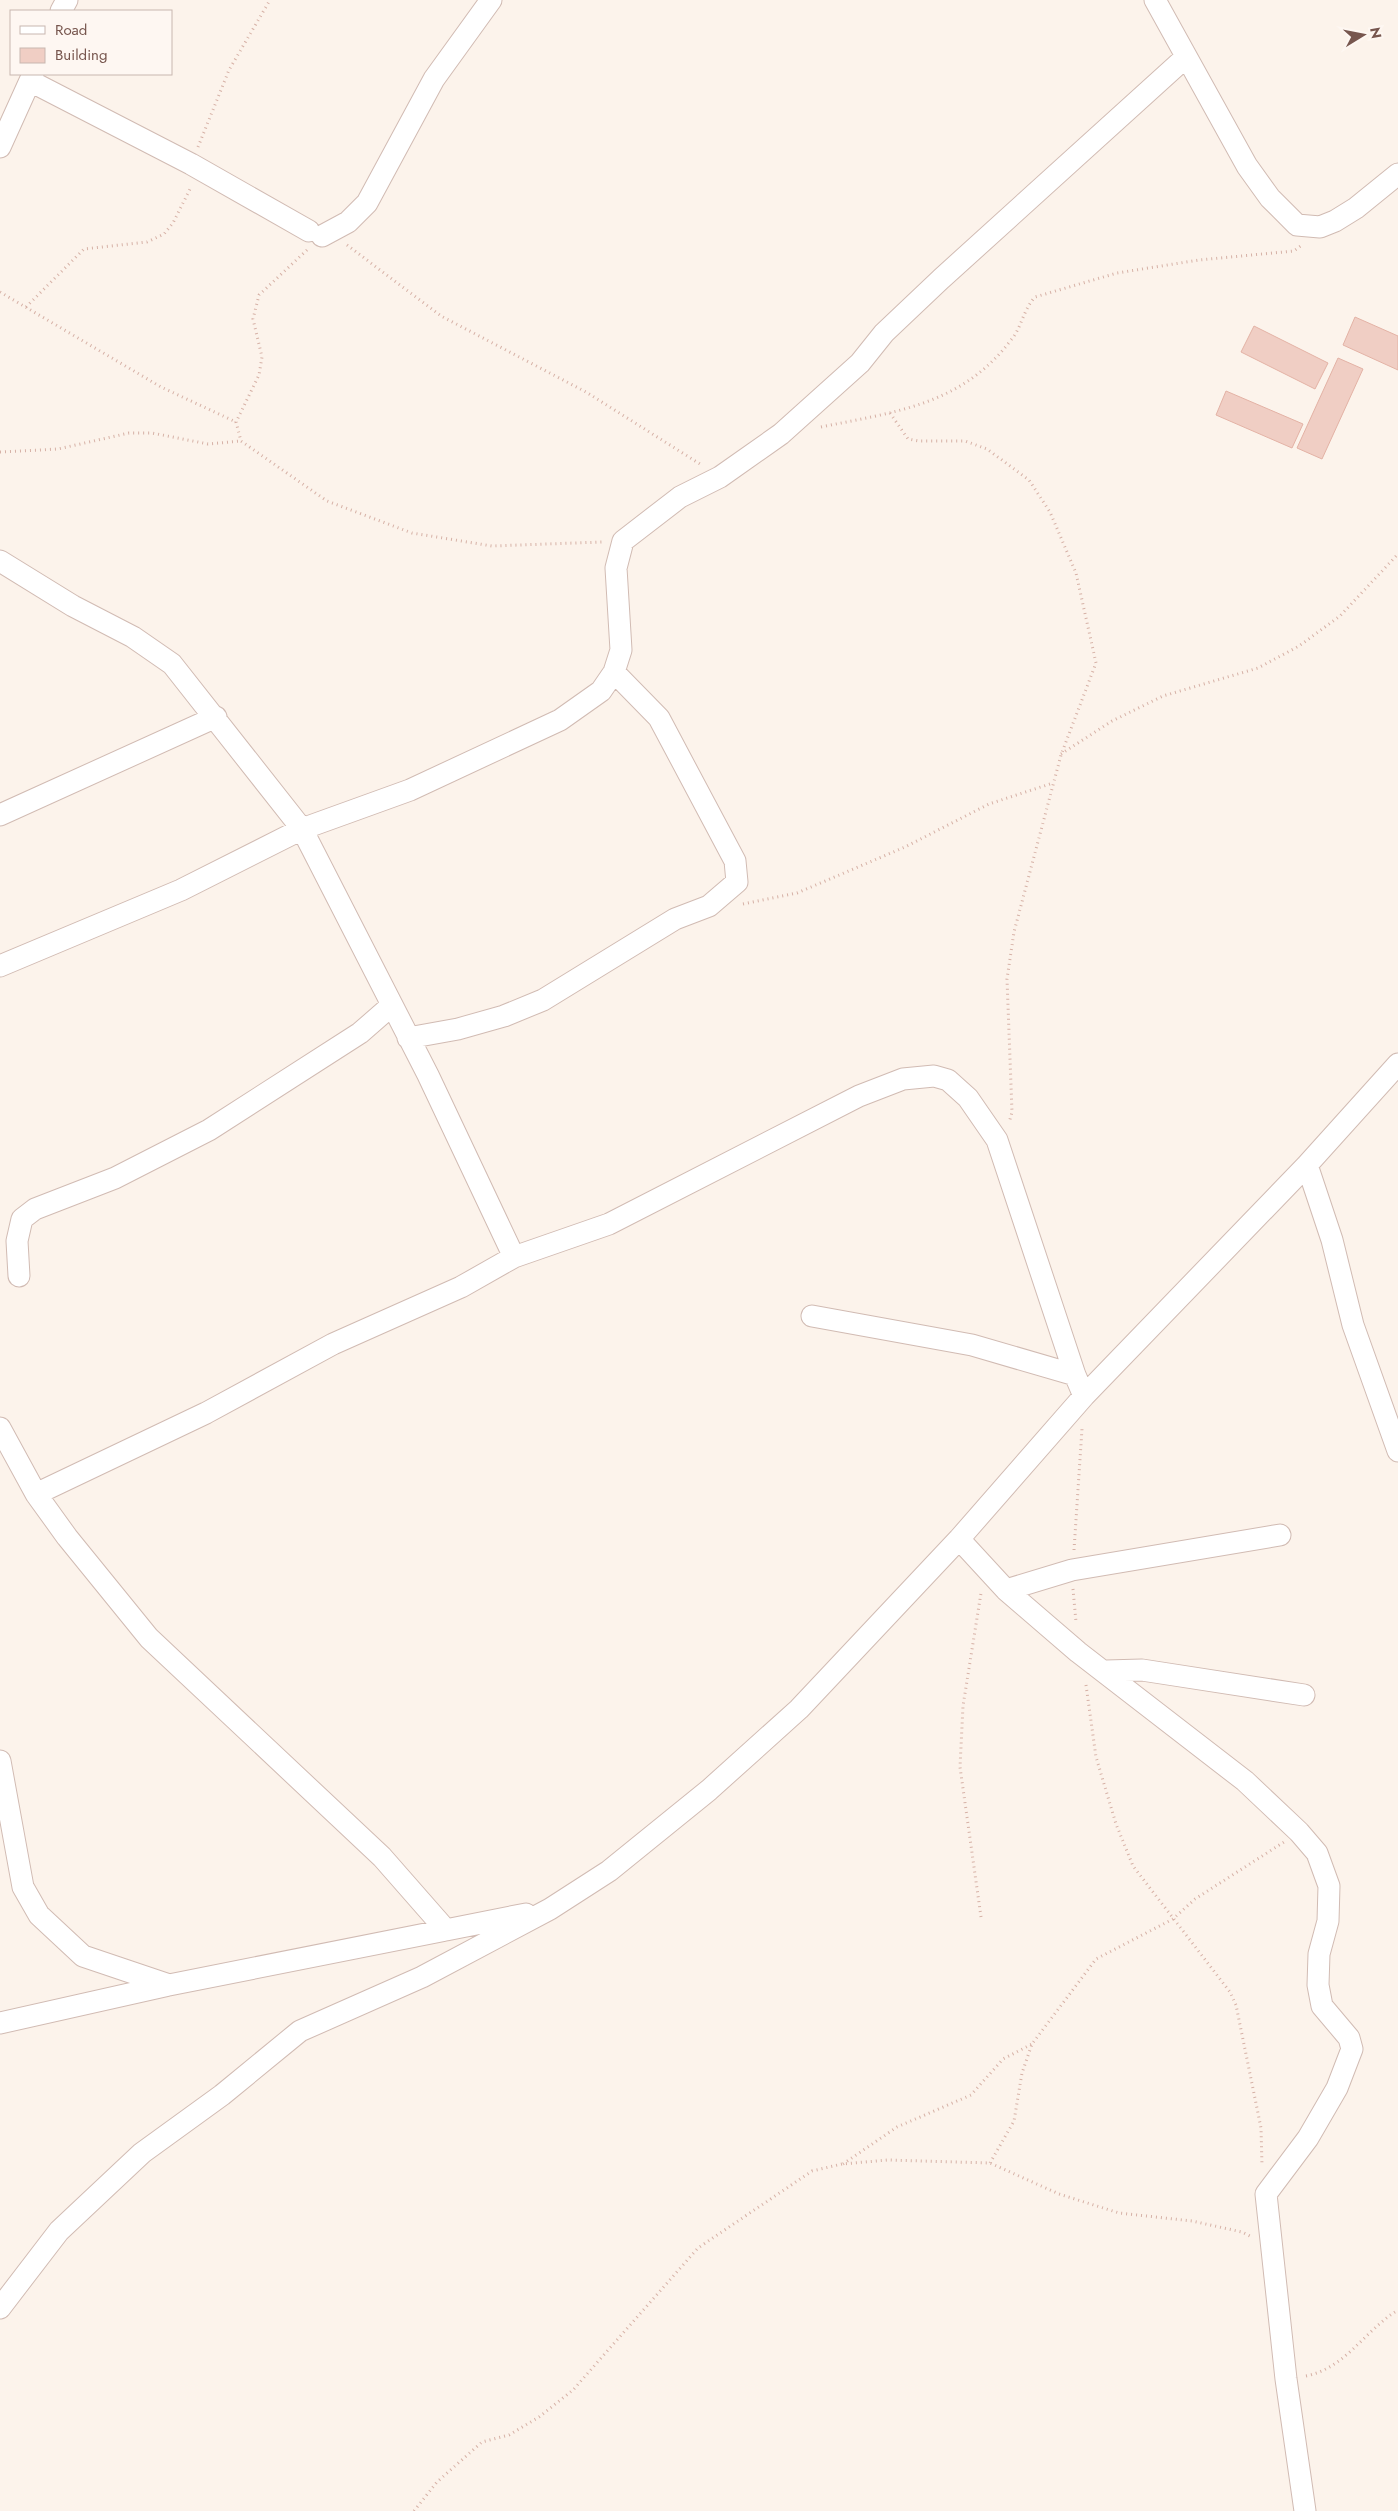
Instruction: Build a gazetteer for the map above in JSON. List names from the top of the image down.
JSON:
{
  "legend": ["Road", "Building"],
  "north": "right"
}
